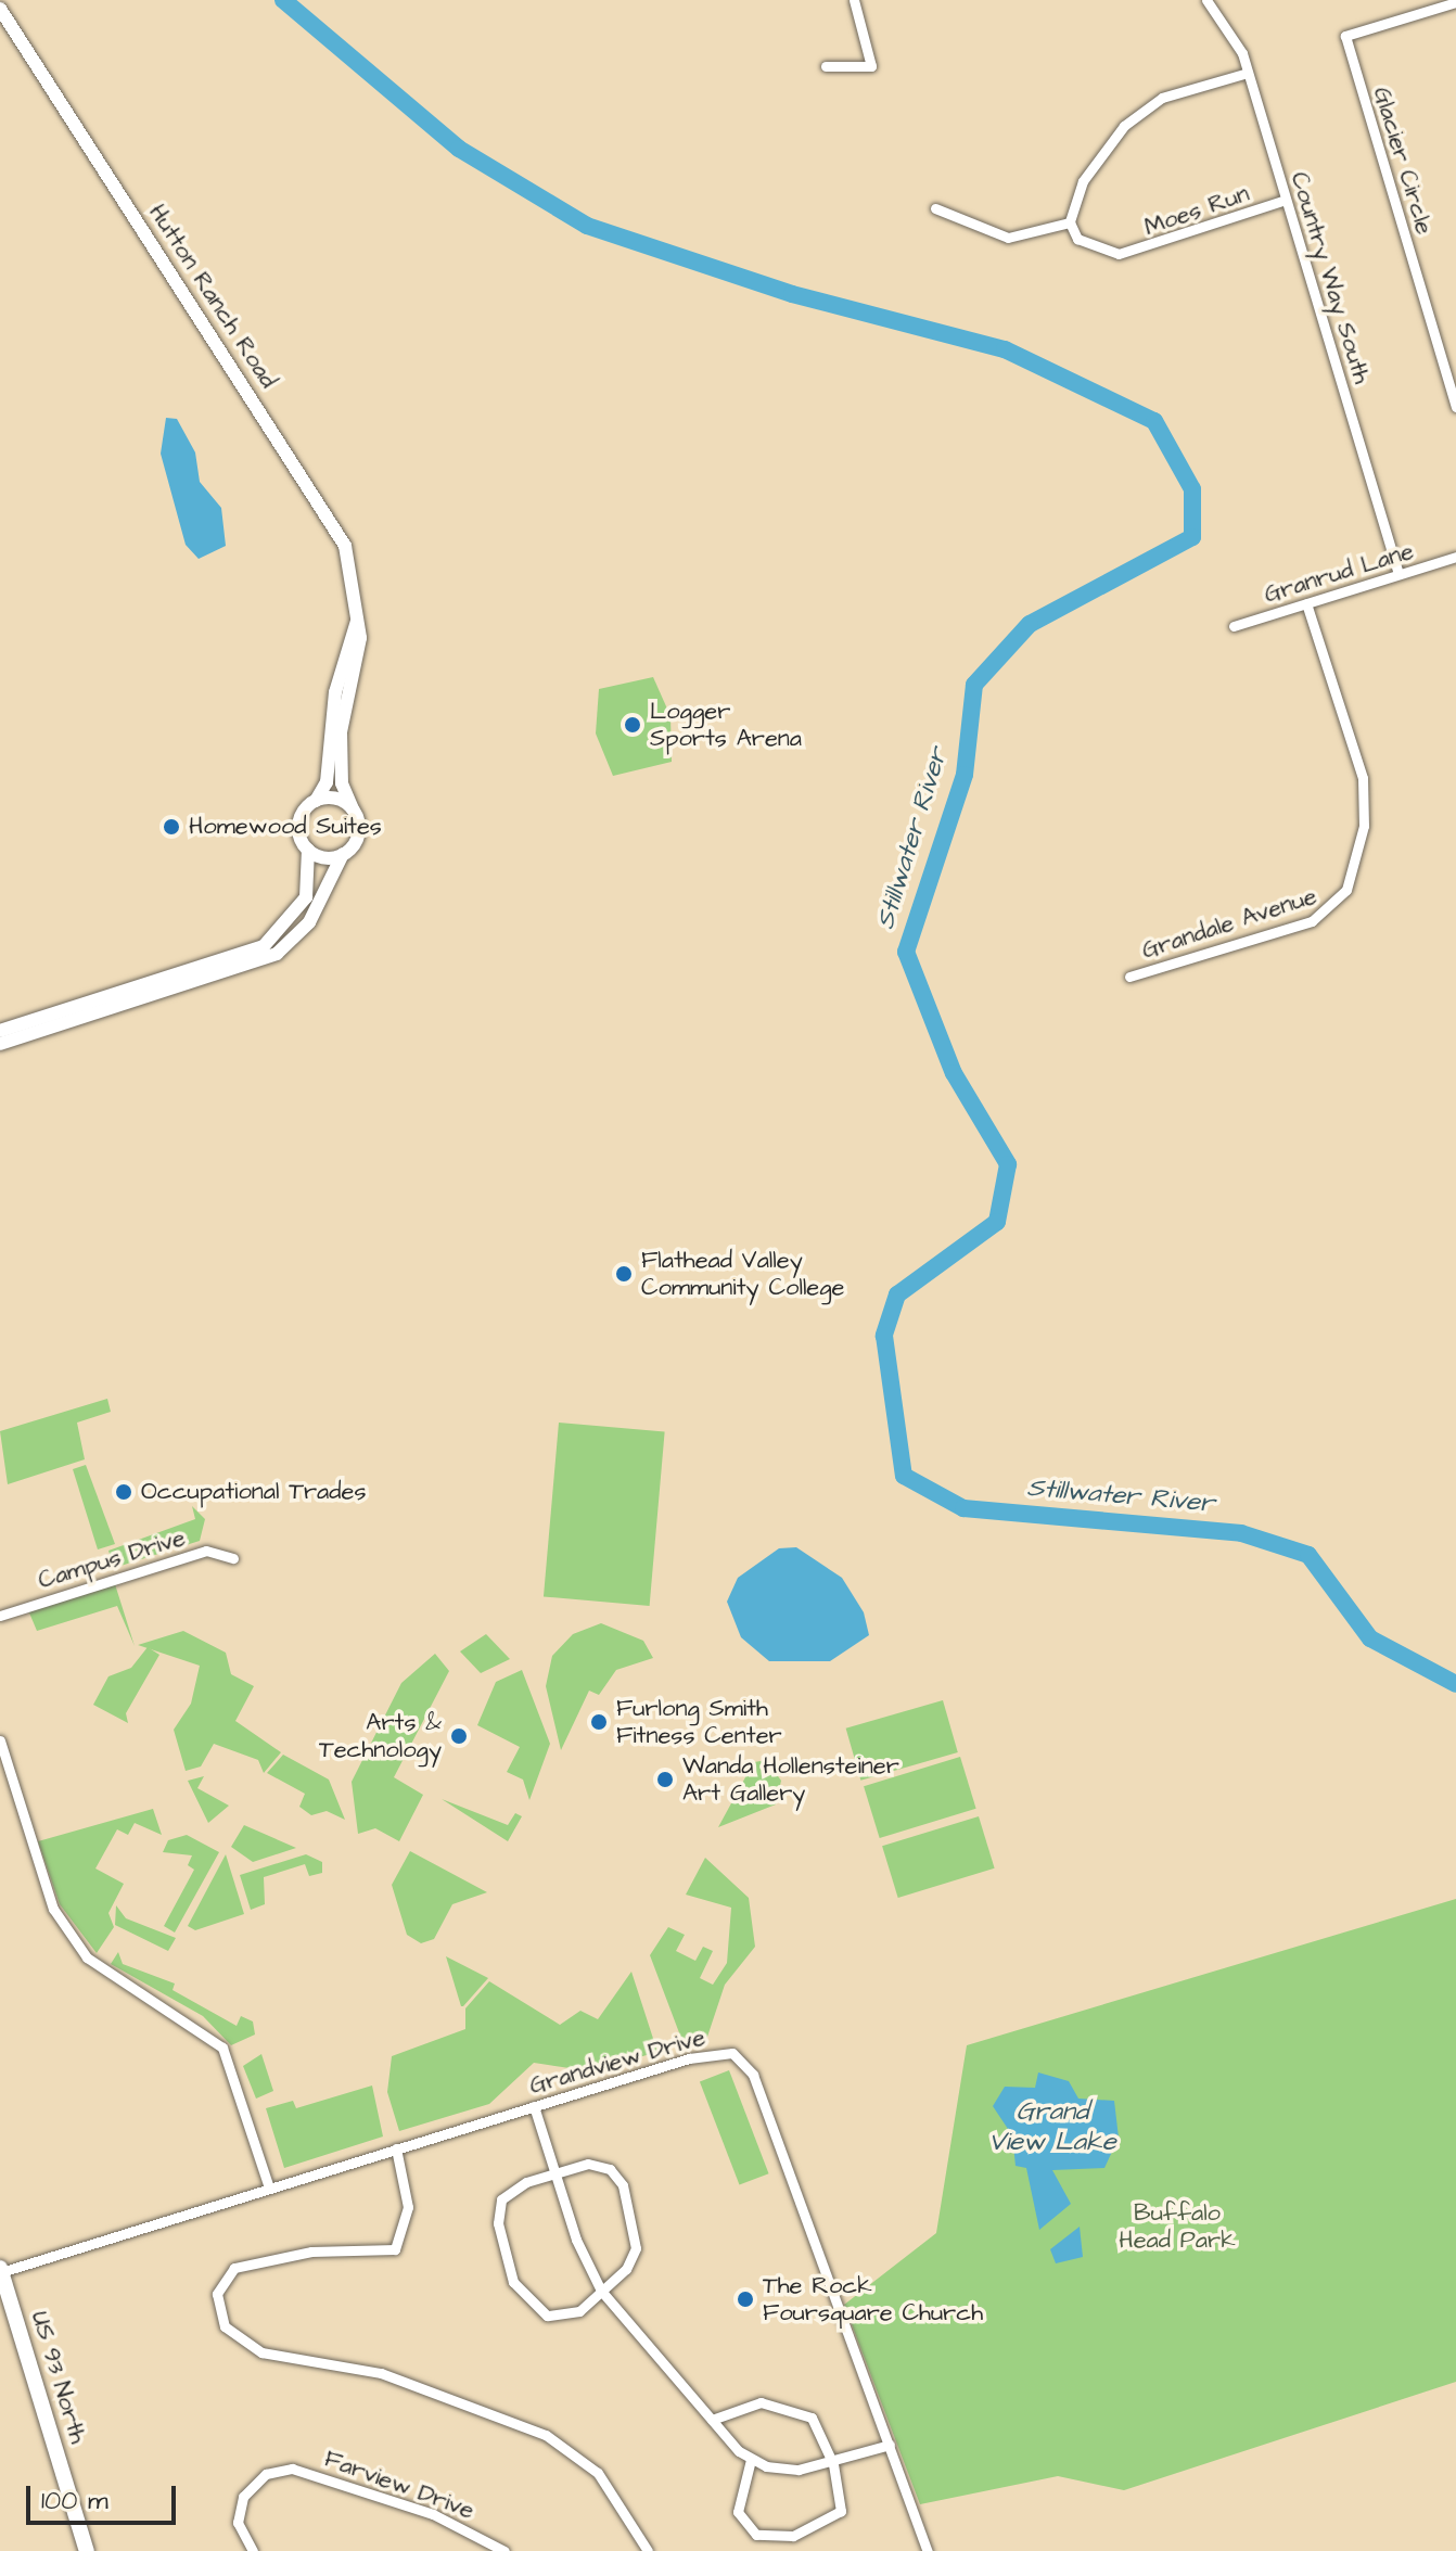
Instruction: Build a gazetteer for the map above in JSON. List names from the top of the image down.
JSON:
{
  "streets": {
    "main road": ["Hutton Ranch Road", "US 93 North"],
    "street": [
      "Glacier Circle",
      "Moes Run",
      "Country Way South",
      "Granrud Lane",
      "Grandale Avenue",
      "Campus Drive",
      "Grandview Drive",
      "Farview Drive"
    ]
  },
  "crossings": [
    ["Moes Run", "Country Way South"],
    ["Country Way South", "Granrud Lane"],
    ["Granrud Lane", "Grandale Avenue"],
    ["Grandview Drive", "US 93 North"]
  ],
  "water": ["Stillwater River", "Grand View Lake"],
  "parks": ["Buffalo Head Park"],
  "places": [
    "Logger Sports Arena",
    "Homewood Suites",
    "Flathead Valley Community College",
    "Occupational Trades",
    "Furlong Smith Fitness Center",
    "Arts & Technology",
    "Wanda Hollensteiner Art Gallery",
    "The Rock Foursquare Church"
  ],
  "scale_bar": "100 m"
}
